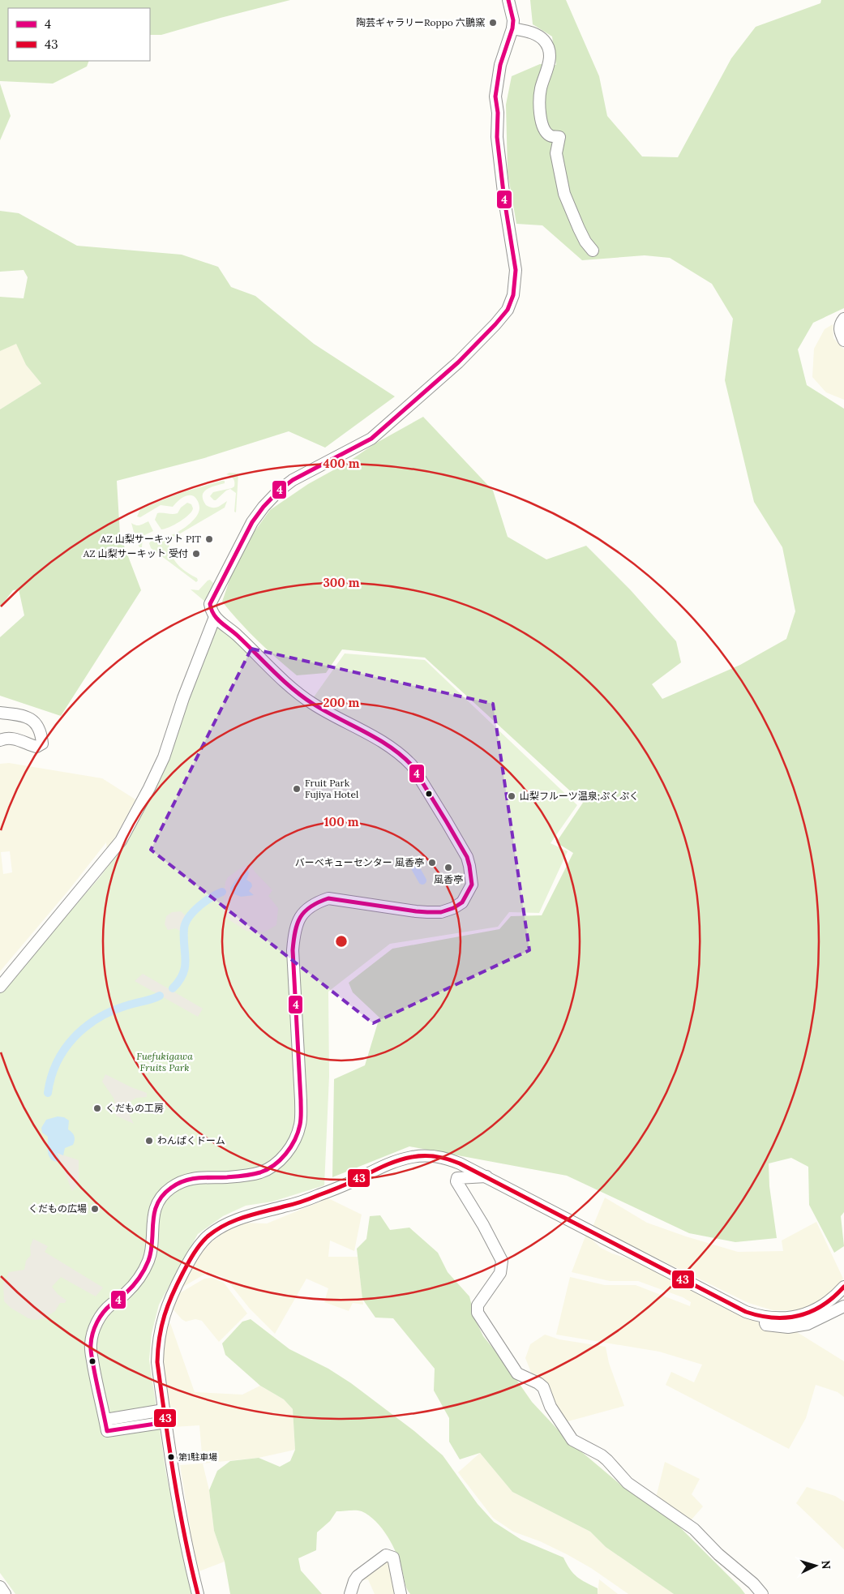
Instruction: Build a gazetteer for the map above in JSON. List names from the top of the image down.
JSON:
{
  "parks": ["Fuefukigawa Fruits Park"],
  "places": [
    "陶芸ギャラリーRoppo 六鵬窯",
    "AZ 山梨サーキット PIT",
    "AZ 山梨サーキット 受付",
    "Fruit Park Fujiya Hotel",
    "山梨フルーツ温泉;ぷくぷく",
    "バーベキューセンター 風香亭",
    "風香亭",
    "くだもの工房",
    "わんぱくドーム",
    "くだもの広場",
    "第1駐車場"
  ],
  "lines": ["transit line 4", "transit line 43"],
  "legend": ["4", "43"],
  "north": "right",
  "rings": [
    "400 m",
    "300 m",
    "200 m",
    "100 m"
  ]
}
